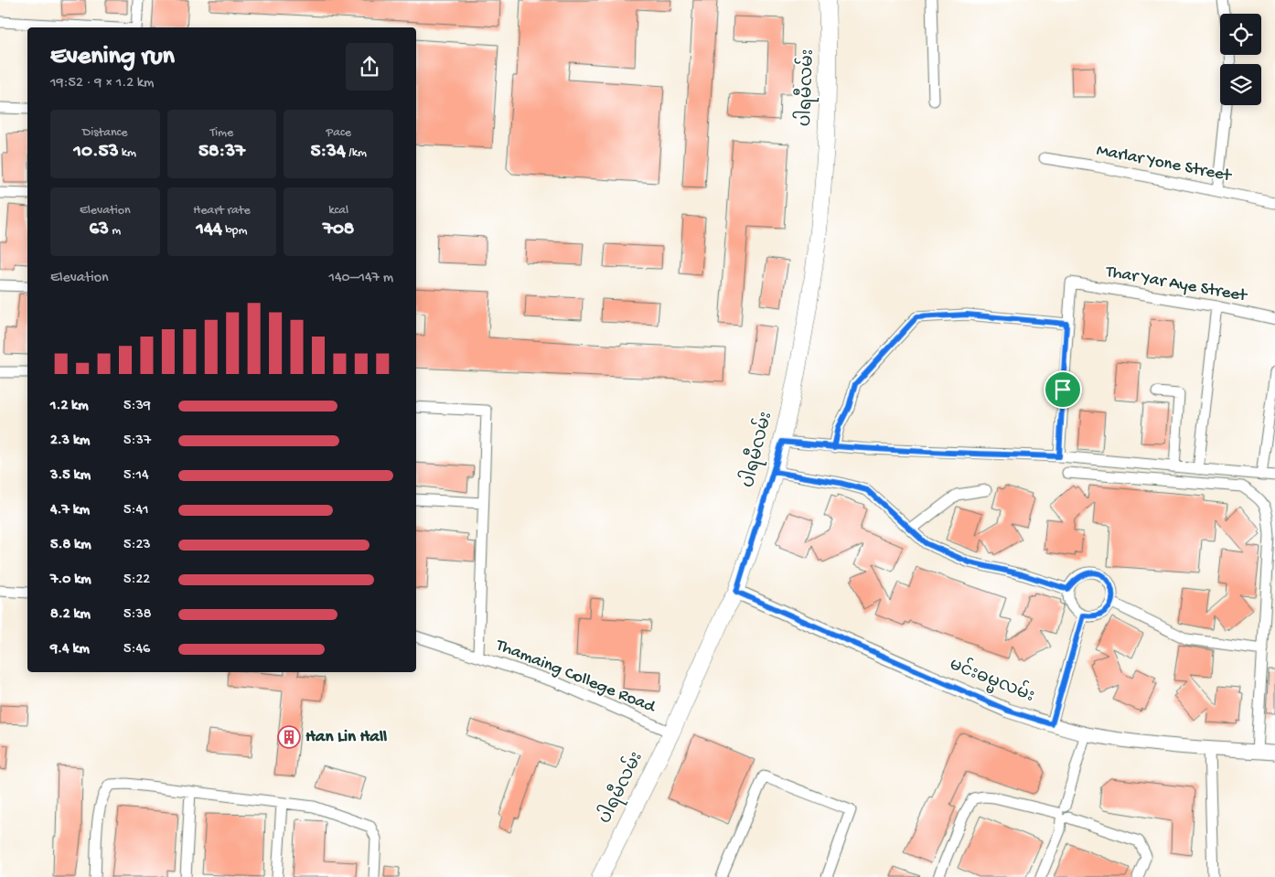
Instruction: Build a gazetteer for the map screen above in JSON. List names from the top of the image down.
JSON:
{
  "streets": {
    "main road": ["ပါရမီလမ်း", "မင်းဓမ္မလမ်း"],
    "street": ["Marlar Yone Street", "Thar Yar Aye Street", "Thamaing College Road"]
  },
  "crossings": [
    ["ပါရမီလမ်း", "Thamaing College Road"],
    ["ပါရမီလမ်း", "မင်းဓမ္မလမ်း"]
  ],
  "places": {
    "building": ["Han Lin Hall"]
  },
  "page": {
    "heading": ["Evening run", "19:52 · 9 × 1.2 km"],
    "stats": [
      ["Distance", "10.53 km"],
      ["Time", "58:37"],
      ["Pace", "5:34 /km"],
      ["Elevation", "63 m"],
      ["Heart rate", "144 bpm"],
      ["kcal", "708"]
    ],
    "chart": ["Elevation", "140–147 m"],
    "list": [
      {
        "name": "1.2 km",
        "note": "5:39"
      },
      {
        "name": "2.3 km",
        "note": "5:37"
      },
      {
        "name": "3.5 km",
        "note": "5:14"
      },
      {
        "name": "4.7 km",
        "note": "5:41"
      },
      {
        "name": "5.8 km",
        "note": "5:23"
      },
      {
        "name": "7.0 km",
        "note": "5:22"
      },
      {
        "name": "8.2 km",
        "note": "5:38"
      },
      {
        "name": "9.4 km",
        "note": "5:46"
      }
    ]
  }
}
